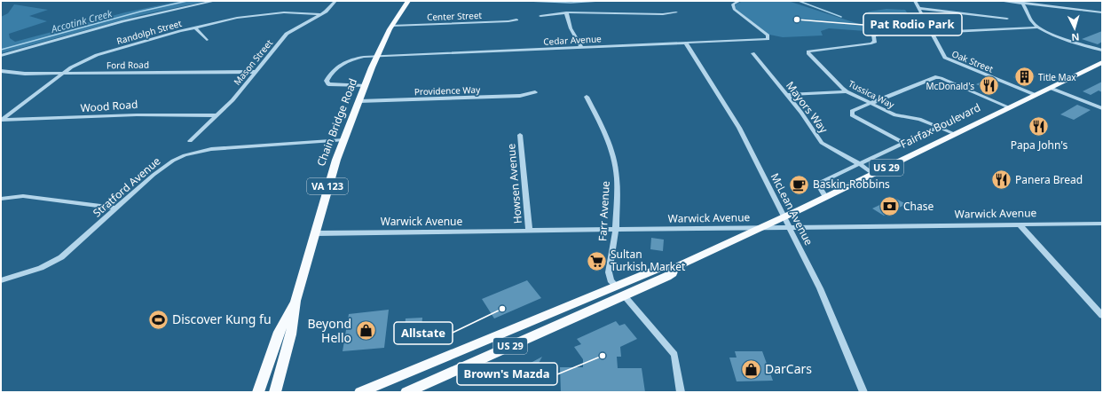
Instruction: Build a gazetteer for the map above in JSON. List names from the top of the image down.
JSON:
{
  "streets": {
    "main road": [
      "Chain Bridge Road",
      "Fairfax Boulevard",
      "US 29",
      "VA 123"
    ],
    "street": [
      "Center Street",
      "Randolph Street",
      "Cedar Avenue",
      "Oak Street",
      "Mason Street",
      "Ford Road",
      "Providence Way",
      "Tussica Way",
      "Wood Road",
      "Mayors Way",
      "Howsen Avenue",
      "Stratford Avenue",
      "McLean Avenue",
      "Farr Avenue",
      "Warwick Avenue"
    ]
  },
  "crossings": [
    ["Center Street", "Chain Bridge Road"],
    ["Randolph Street", "Mason Street"],
    ["Randolph Street", "Ford Road"],
    ["Randolph Street", "Wood Road"],
    ["Cedar Avenue", "Chain Bridge Road"],
    ["Cedar Avenue", "McLean Avenue"],
    ["Oak Street", "Tussica Way"],
    ["Oak Street", "Fairfax Boulevard"],
    ["Mason Street", "Ford Road"],
    ["Mason Street", "Wood Road"],
    ["Providence Way", "Chain Bridge Road"],
    ["Tussica Way", "Fairfax Boulevard"],
    ["Mayors Way", "Fairfax Boulevard"],
    ["Chain Bridge Road", "Stratford Avenue"],
    ["Chain Bridge Road", "Warwick Avenue"],
    ["Fairfax Boulevard", "McLean Avenue"],
    ["Fairfax Boulevard", "Farr Avenue"],
    ["Fairfax Boulevard", "Warwick Avenue"],
    ["Howsen Avenue", "Warwick Avenue"],
    ["McLean Avenue", "Warwick Avenue"],
    ["Farr Avenue", "Warwick Avenue"]
  ],
  "water": ["Accotink Creek"],
  "places": {
    "other": ["Pat Rodio Park", "Allstate", "Brown's Mazda"],
    "building": ["Title Max"],
    "restaurant": ["McDonald's", "Papa John's", "Panera Bread"],
    "cafe": ["Baskin-Robbins"],
    "bank": ["Chase"],
    "supermarket": ["Sultan Turkish Market"],
    "sports": ["Discover Kung fu"],
    "shop": ["Beyond Hello", "DarCars"]
  },
  "north": "bottom"
}
